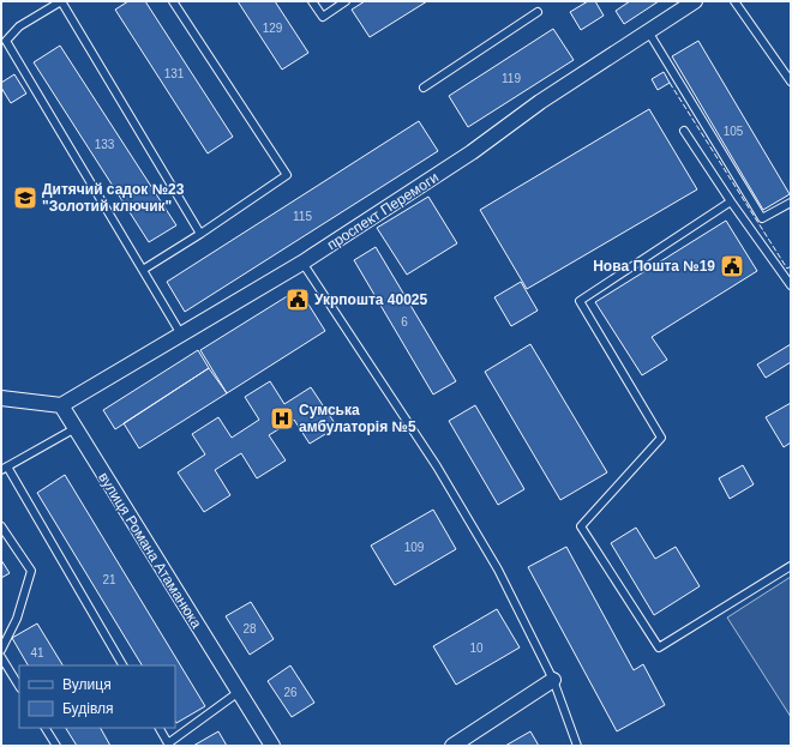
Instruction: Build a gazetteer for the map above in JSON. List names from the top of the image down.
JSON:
{
  "streets": {
    "street": ["проспект Перемоги", "вулиця Романа Атаманюка"]
  },
  "crossings": [
    ["проспект Перемоги", "вулиця Романа Атаманюка"]
  ],
  "places": {
    "school or university": ["Дитячий садок №23 \"Золотий ключик\""],
    "public building": ["Нова Пошта №19", "Укрпошта 40025"],
    "hospital": ["Сумська амбулаторія №5"]
  },
  "house_numbers": [
    "129",
    "131",
    "119",
    "105",
    "133",
    "115",
    "6",
    "109",
    "21",
    "28",
    "10",
    "41",
    "26"
  ],
  "legend": ["Вулиця", "Будівля"]
}
